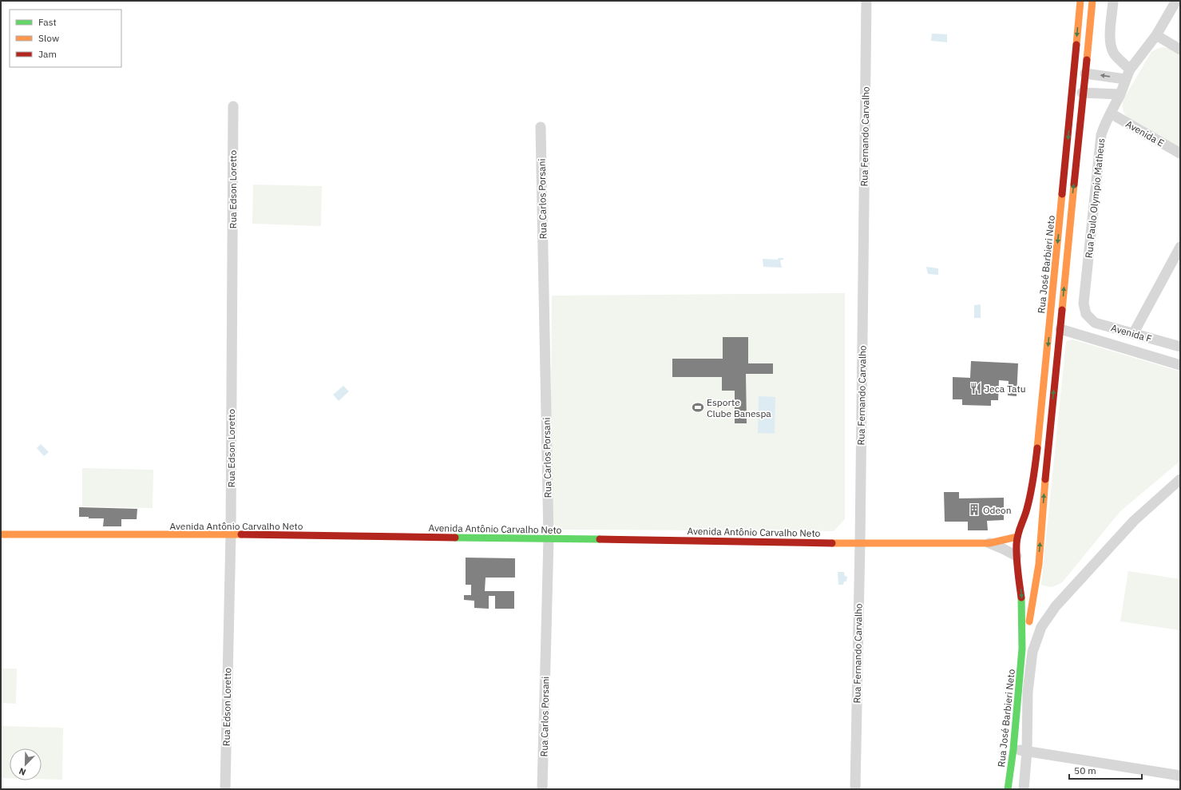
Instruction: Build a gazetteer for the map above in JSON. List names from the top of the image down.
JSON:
{
  "streets": {
    "main road": ["Rua José Barbieri Neto", "Avenida Antônio Carvalho Neto"],
    "street": [
      "Avenida E",
      "Rua Fernando Carvalho",
      "Rua Edson Loretto",
      "Rua Paulo Olympio Matheus",
      "Rua Carlos Porsani",
      "Avenida F"
    ]
  },
  "crossings": [
    ["Avenida E", "Rua Paulo Olympio Matheus"],
    ["Rua Fernando Carvalho", "Avenida Antônio Carvalho Neto"],
    ["Rua Edson Loretto", "Avenida Antônio Carvalho Neto"],
    ["Rua Paulo Olympio Matheus", "Avenida F"],
    ["Rua Carlos Porsani", "Avenida Antônio Carvalho Neto"],
    ["Rua José Barbieri Neto", "Avenida Antônio Carvalho Neto"]
  ],
  "places": {
    "restaurant": ["Jeca Tatu"],
    "sports": ["Esporte Clube Banespa"],
    "building": ["Odeon"]
  },
  "legend": ["Fast", "Slow", "Jam"],
  "scale_bar": "50 m",
  "north": "bottom left"
}
